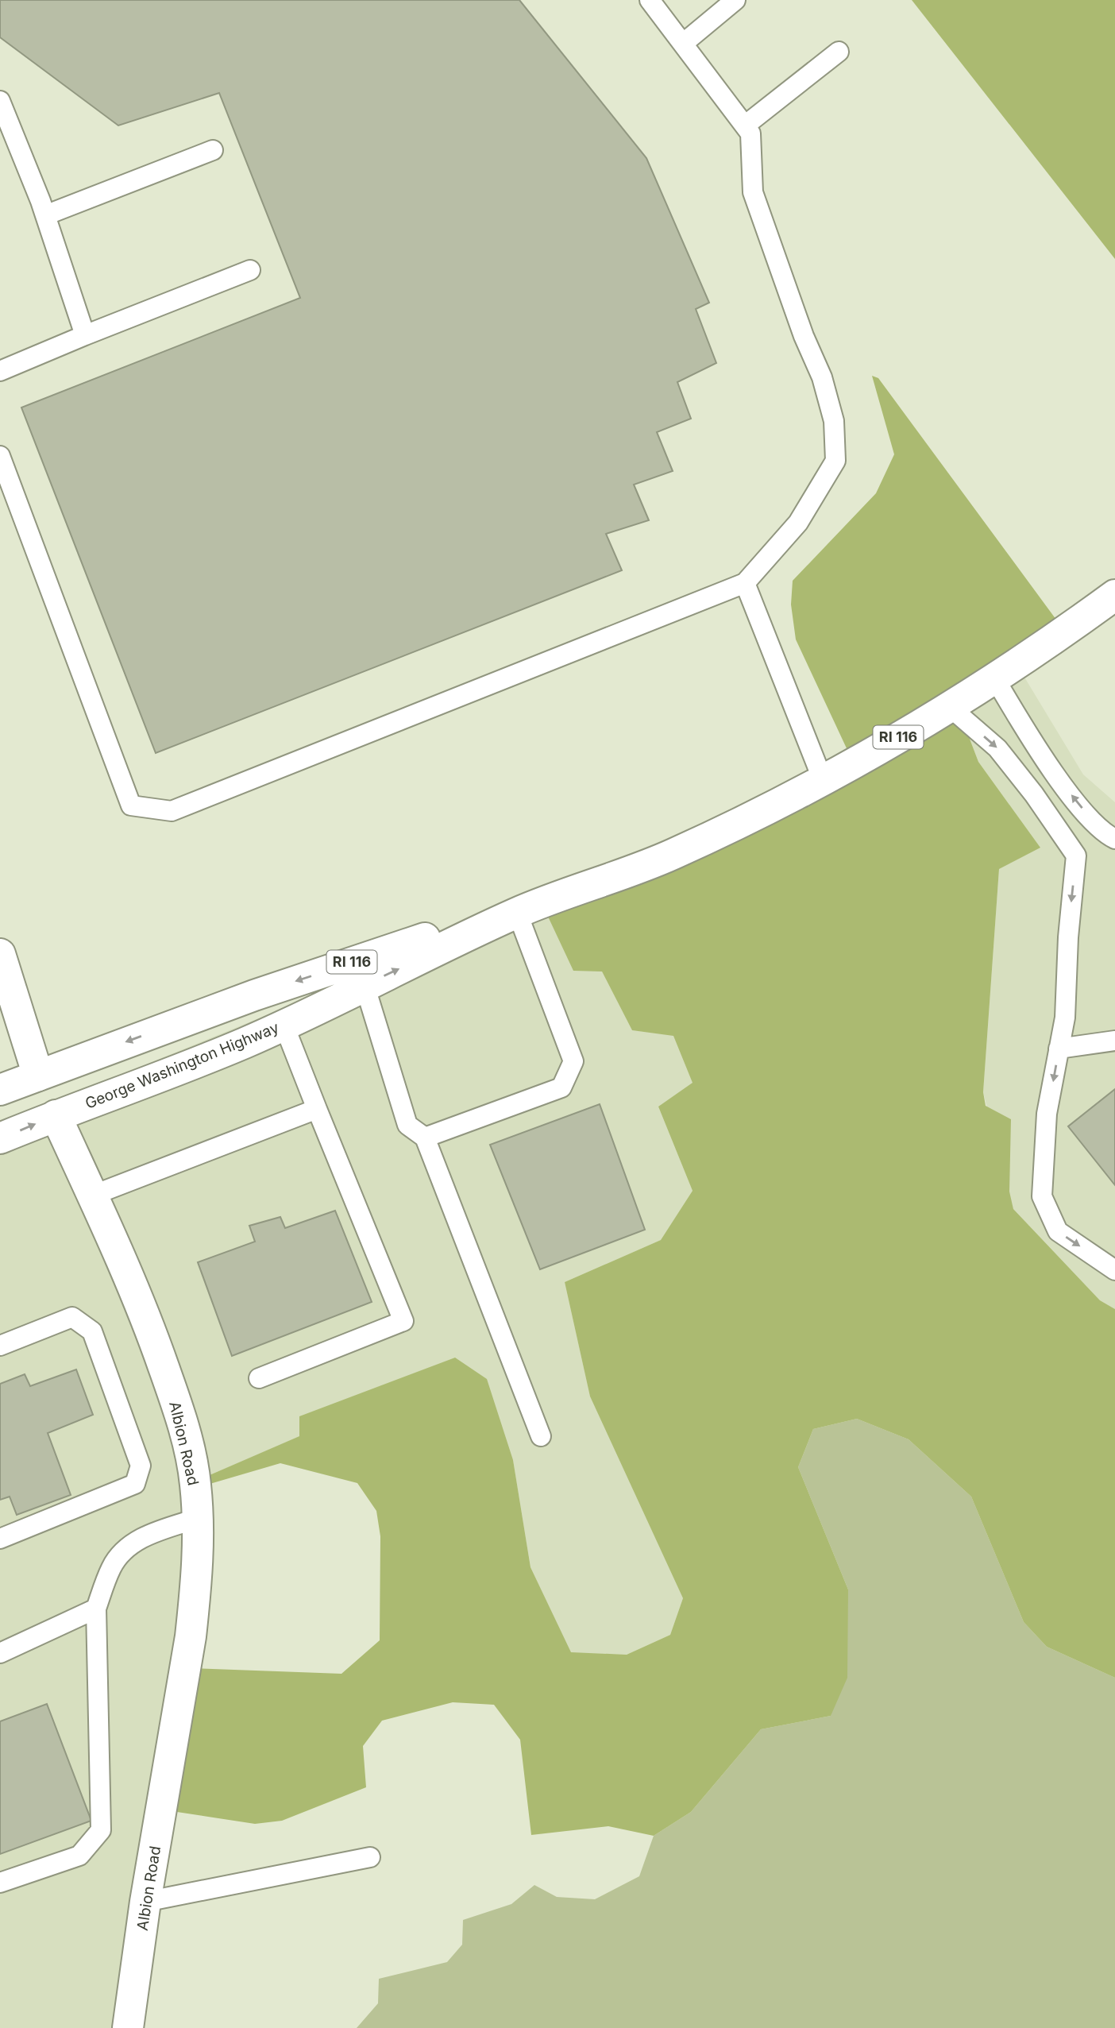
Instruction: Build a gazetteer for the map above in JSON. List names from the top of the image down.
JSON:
{
  "streets": {
    "main road": ["RI 116", "George Washington Highway", "Albion Road"]
  },
  "crossings": [
    ["George Washington Highway", "Albion Road"]
  ]
}
